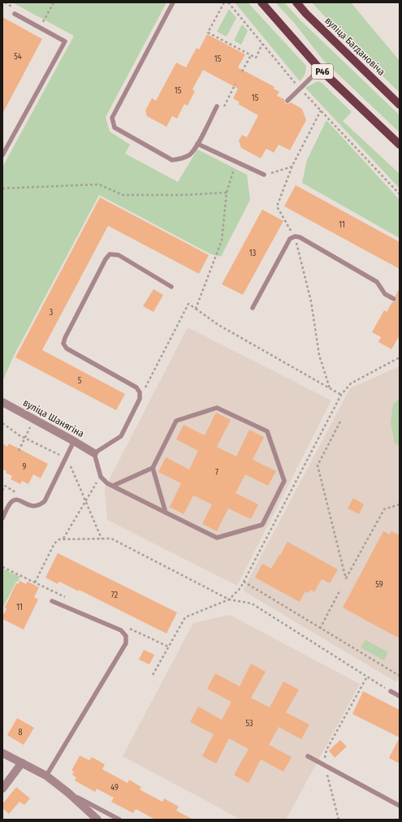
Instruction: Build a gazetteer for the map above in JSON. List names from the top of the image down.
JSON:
{
  "streets": {
    "main road": ["вуліца Багдановіча", "Р46"],
    "street": ["вуліца Шанягіна"]
  },
  "house_numbers": [
    "54",
    "15",
    "15",
    "15",
    "11",
    "13",
    "3",
    "5",
    "9",
    "7",
    "59",
    "72",
    "11",
    "53",
    "8",
    "49"
  ]
}
